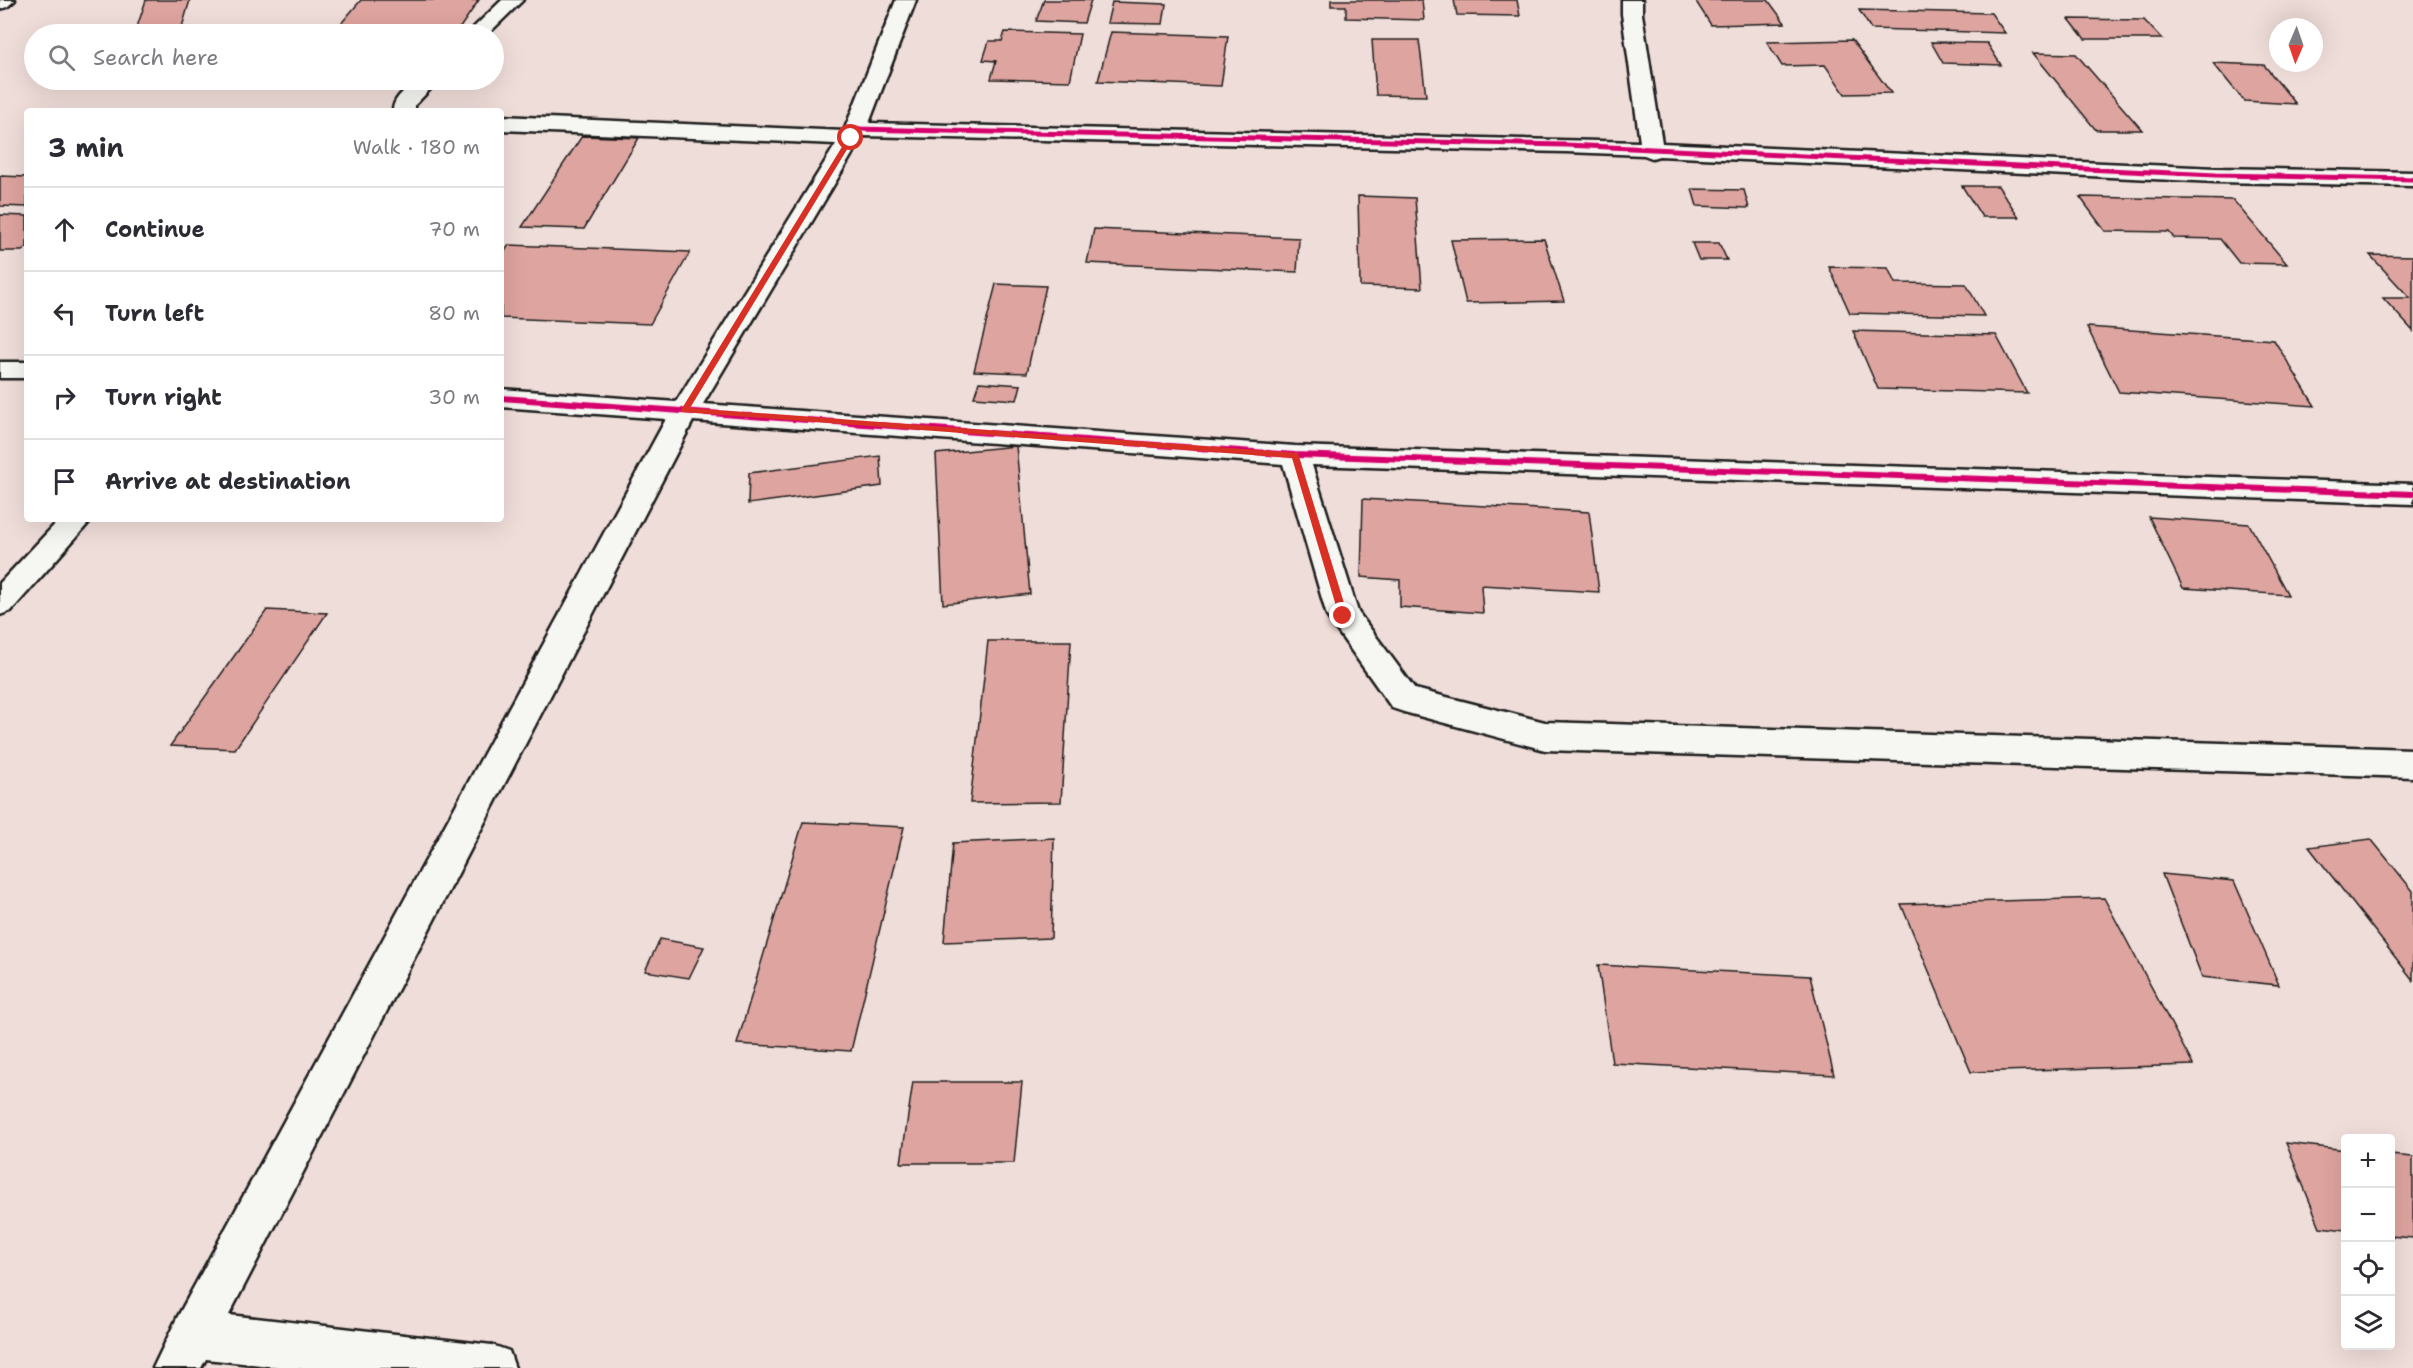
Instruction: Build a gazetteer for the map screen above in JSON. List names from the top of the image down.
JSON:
{
  "north": "bottom",
  "page": {
    "search": "Search here",
    "heading": ["3 min", "Walk · 180 m"],
    "list": [
      ["Continue", "70 m"],
      ["Turn left", "80 m"],
      ["Turn right", "30 m"],
      "Arrive at destination"
    ],
    "map_buttons": ["+", "−"]
  }
}
